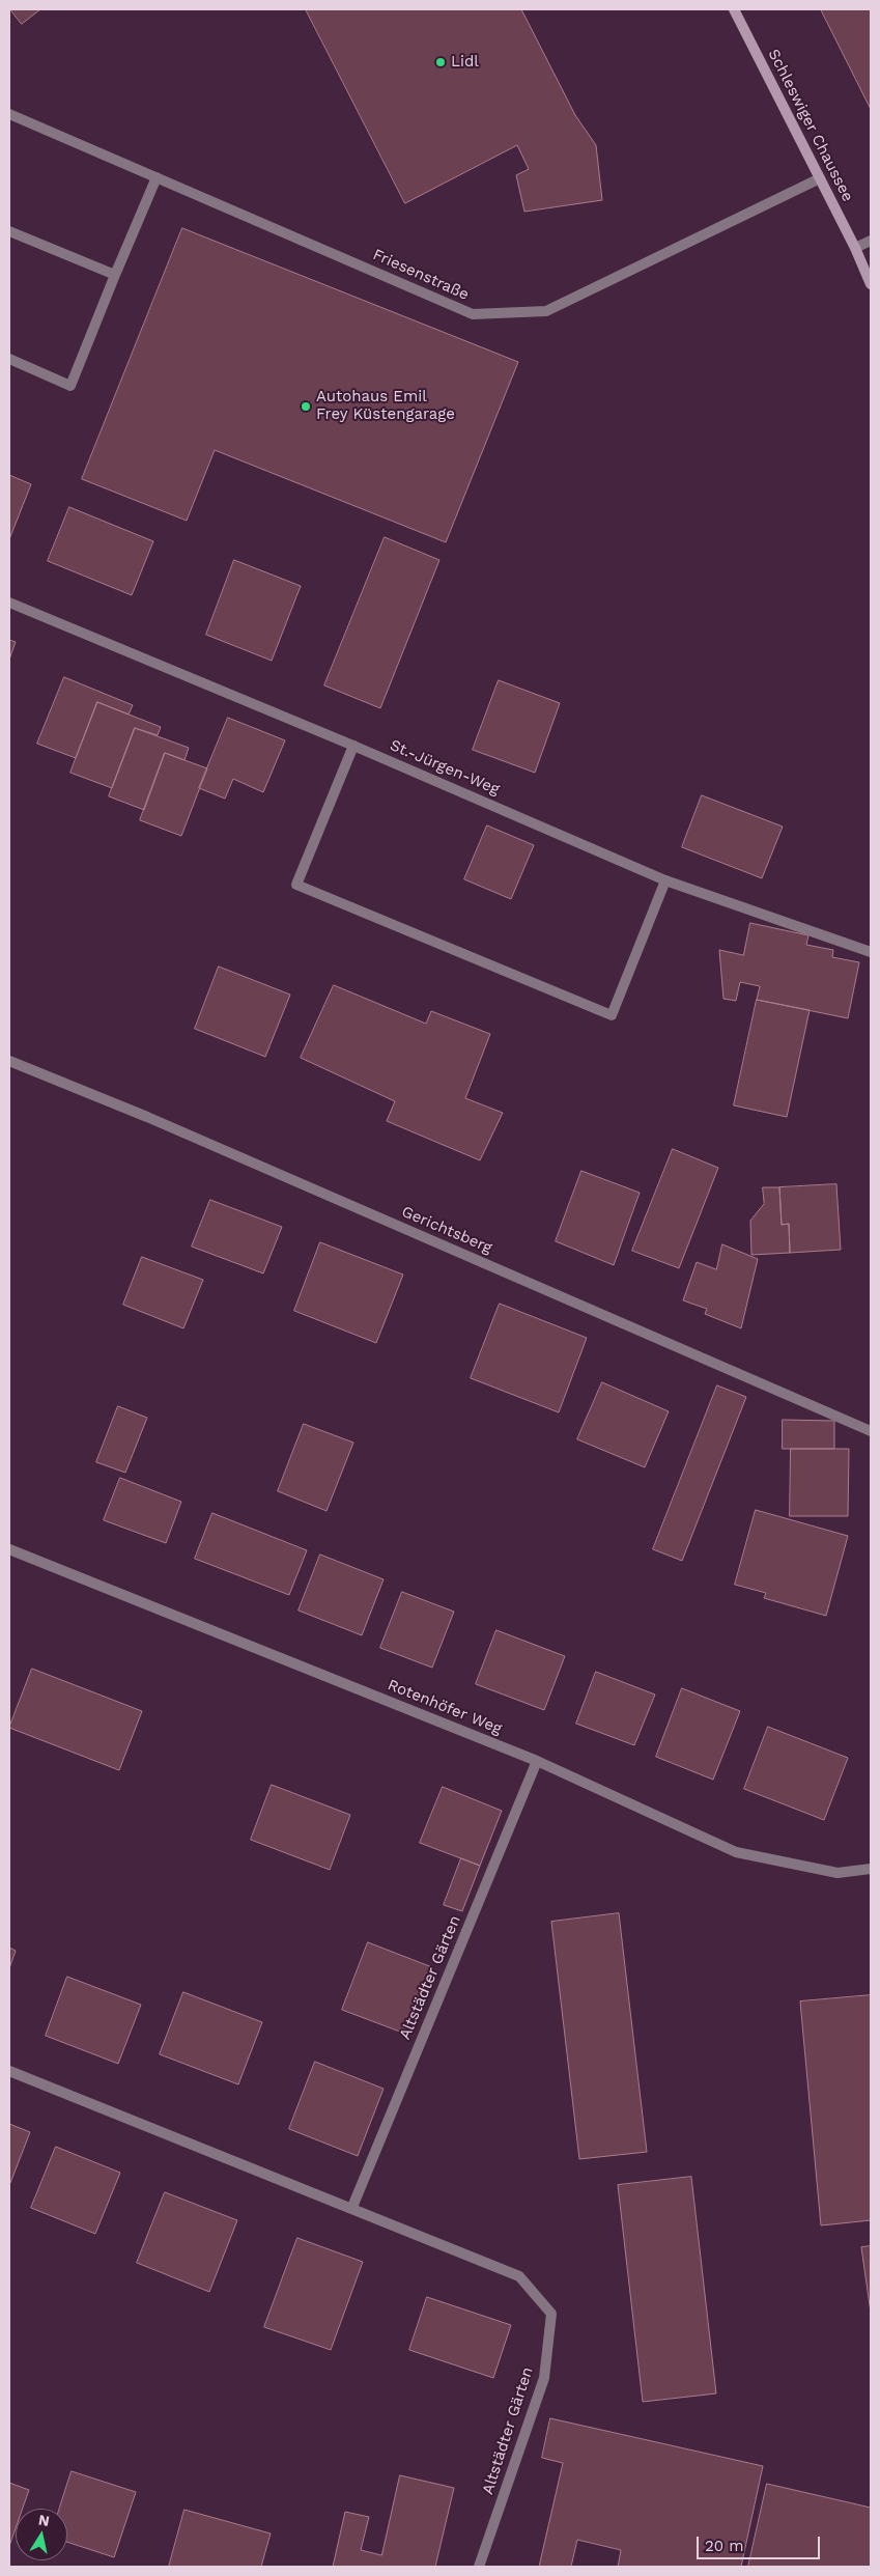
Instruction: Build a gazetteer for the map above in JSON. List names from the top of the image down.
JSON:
{
  "streets": {
    "street": [
      "Schleswiger Chaussee",
      "Friesenstraße",
      "St.-Jürgen-Weg",
      "Gerichtsberg",
      "Rotenhöfer Weg",
      "Altstädter Gärten"
    ]
  },
  "crossings": [
    ["Schleswiger Chaussee", "Friesenstraße"],
    ["Rotenhöfer Weg", "Altstädter Gärten"]
  ],
  "places": ["Lidl", "Autohaus Emil Frey Küstengarage"],
  "scale_bar": "20 m",
  "north": "top"
}
